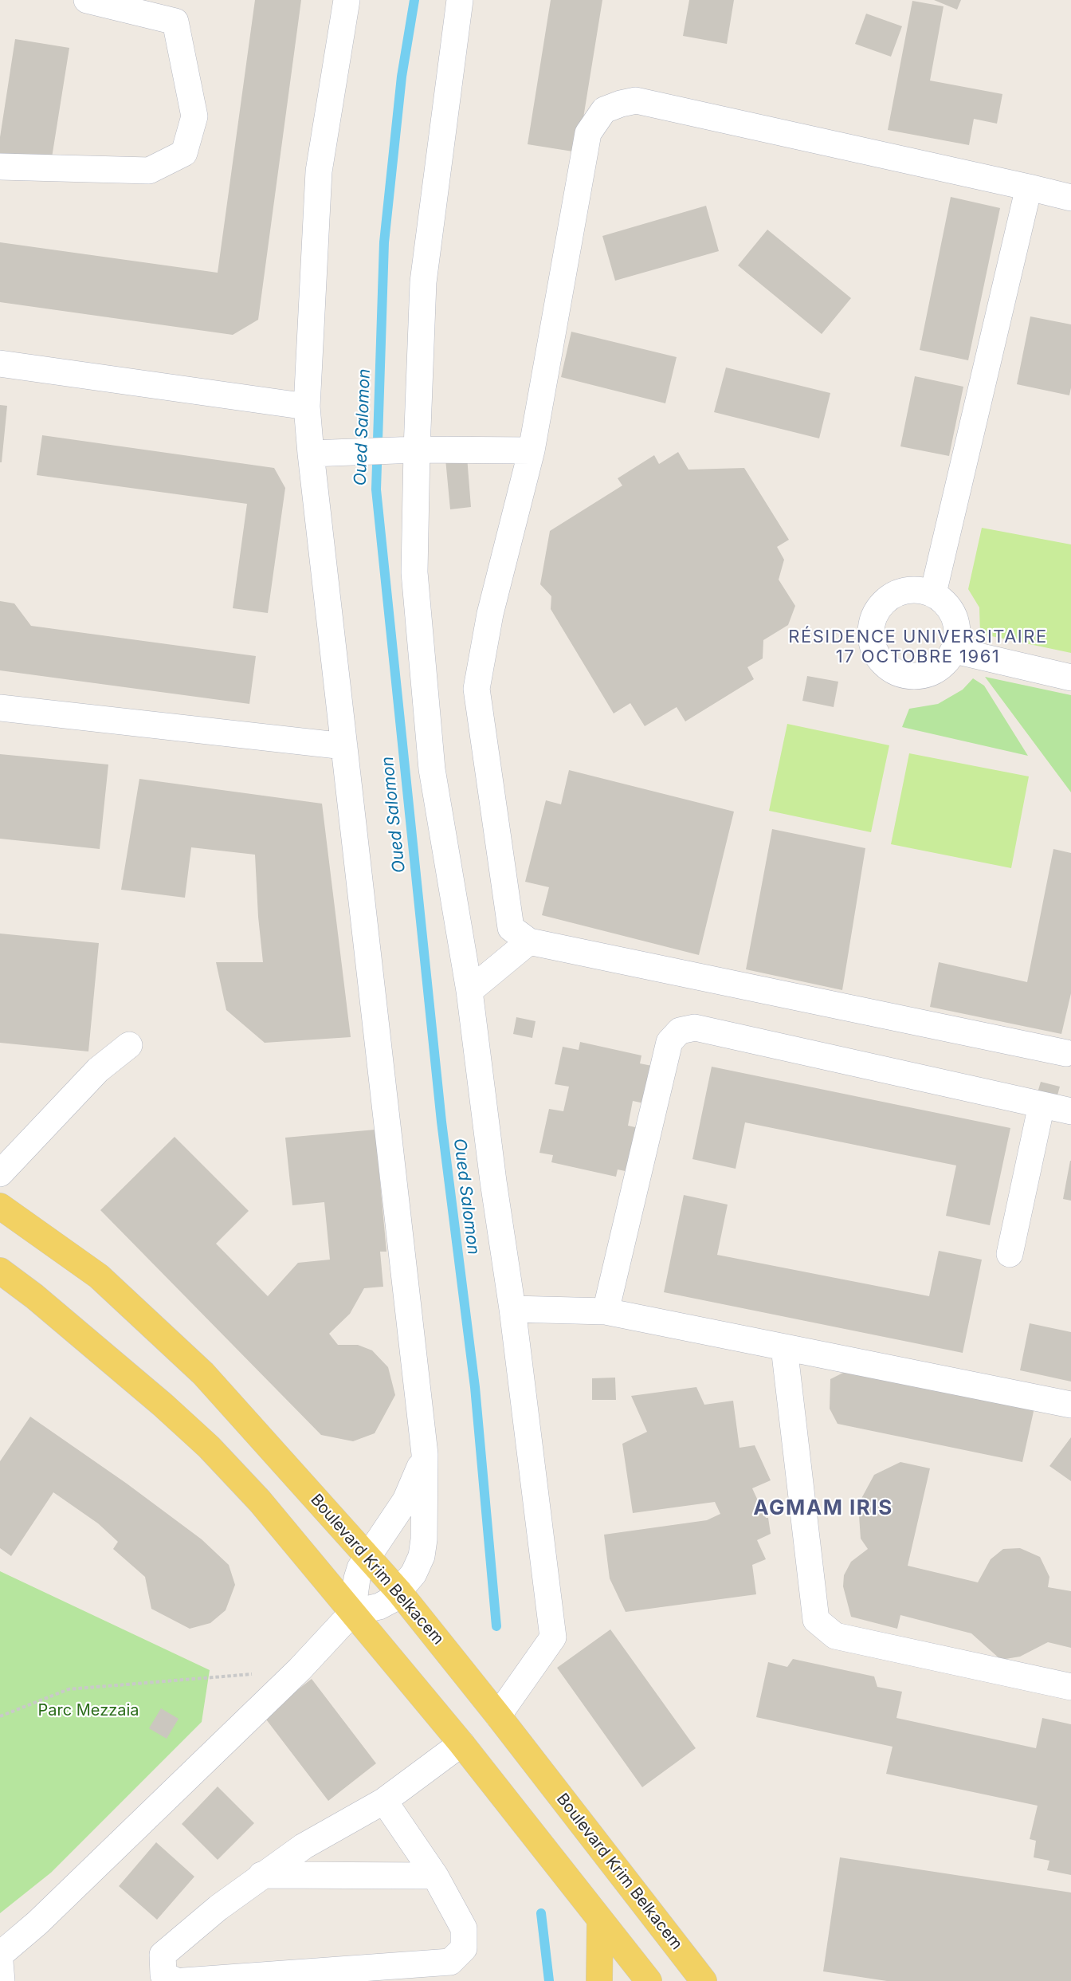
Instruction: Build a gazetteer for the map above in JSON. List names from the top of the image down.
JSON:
{
  "streets": {
    "main road": ["Boulevard Krim Belkacem"]
  },
  "districts": ["RÉSIDENCE UNIVERSITAIRE 17 OCTOBRE 1961", "AGMAM IRIS"],
  "water": ["Oued Salomon"],
  "parks": ["Parc Mezzaia"]
}
